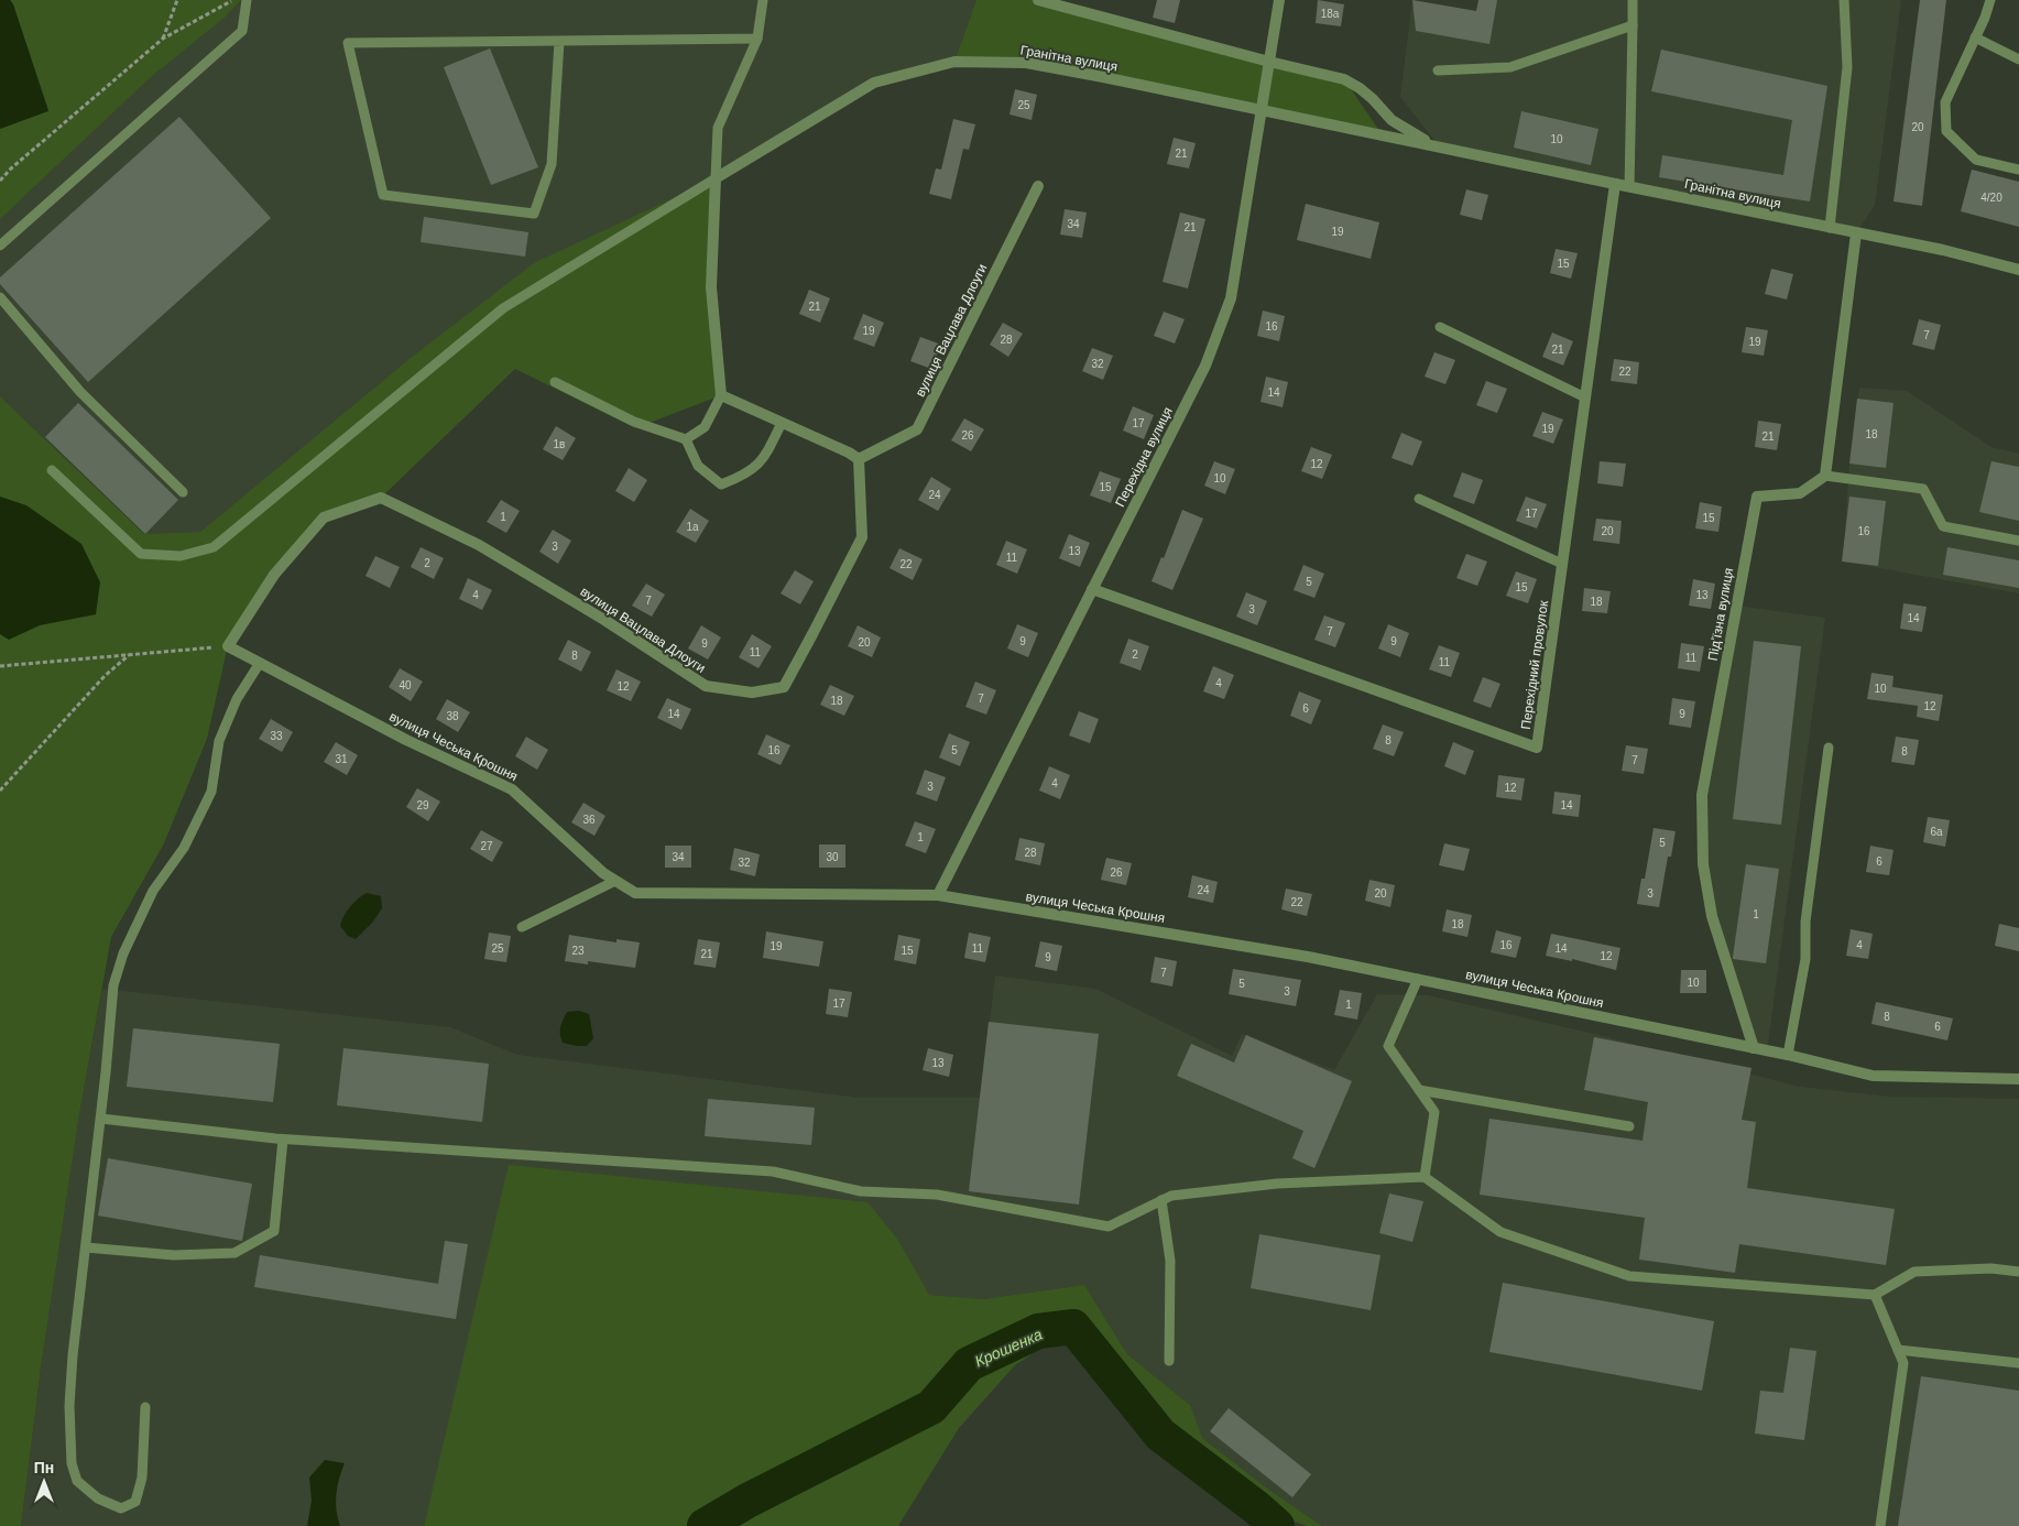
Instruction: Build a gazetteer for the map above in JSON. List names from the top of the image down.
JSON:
{
  "streets": {
    "street": [
      "Гранітна вулиця",
      "вулиця Вацлава Длоуги",
      "Перехідна вулиця",
      "Підʼїзна вулиця",
      "Перехідний провулок",
      "вулиця Чеська Крошня"
    ]
  },
  "crossings": [
    ["Гранітна вулиця", "Перехідна вулиця"],
    ["Гранітна вулиця", "Перехідний провулок"],
    ["вулиця Вацлава Длоуги", "вулиця Чеська Крошня"],
    ["Перехідна вулиця", "Перехідний провулок"],
    ["Перехідна вулиця", "вулиця Чеська Крошня"],
    ["Підʼїзна вулиця", "вулиця Чеська Крошня"]
  ],
  "water": ["Крошенка"],
  "house_numbers": [
    "18а",
    "25",
    "20",
    "10",
    "21",
    "4/20",
    "34",
    "21",
    "19",
    "15",
    "21",
    "16",
    "19",
    "7",
    "28",
    "19",
    "21",
    "32",
    "22",
    "14",
    "17",
    "19",
    "18",
    "26",
    "21",
    "1в",
    "12",
    "10",
    "15",
    "24",
    "17",
    "1",
    "15",
    "1а",
    "20",
    "16",
    "3",
    "13",
    "11",
    "2",
    "22",
    "5",
    "15",
    "4",
    "13",
    "7",
    "18",
    "3",
    "14",
    "7",
    "9",
    "9",
    "20",
    "9",
    "11",
    "2",
    "8",
    "11",
    "11",
    "4",
    "40",
    "12",
    "10",
    "7",
    "18",
    "12",
    "6",
    "14",
    "9",
    "38",
    "33",
    "8",
    "16",
    "5",
    "8",
    "31",
    "7",
    "4",
    "3",
    "12",
    "29",
    "14",
    "36",
    "6а",
    "1",
    "5",
    "27",
    "28",
    "34",
    "30",
    "6",
    "32",
    "26",
    "24",
    "20",
    "3",
    "22",
    "1",
    "18",
    "16",
    "4",
    "19",
    "25",
    "11",
    "14",
    "23",
    "15",
    "21",
    "12",
    "9",
    "7",
    "10",
    "5",
    "3",
    "17",
    "1",
    "8",
    "6",
    "13"
  ],
  "north": "top"
}
